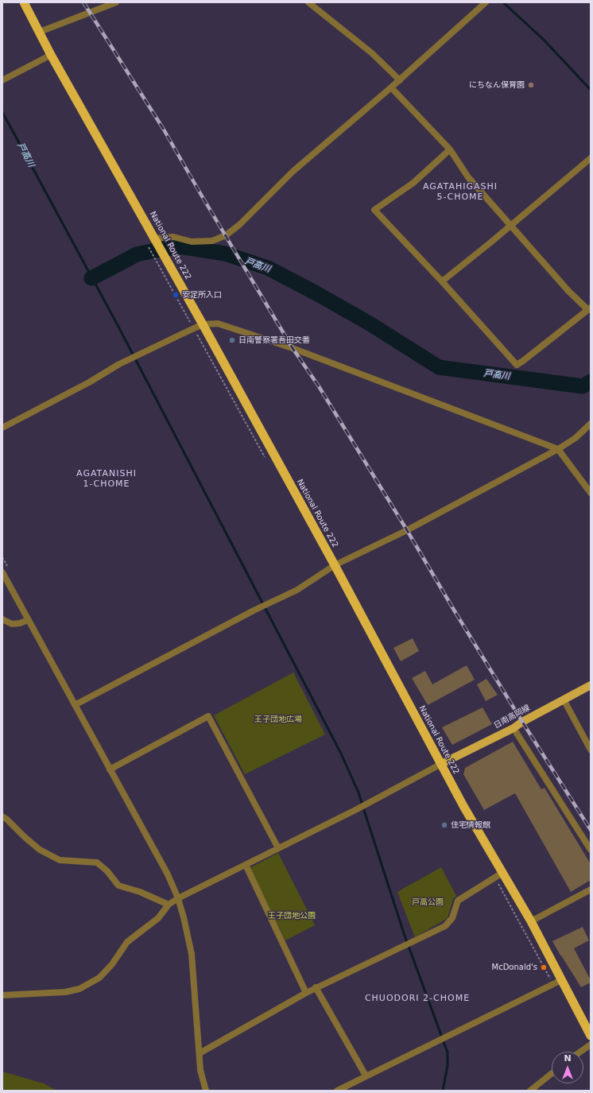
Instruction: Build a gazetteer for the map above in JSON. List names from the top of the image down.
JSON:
{
  "streets": {
    "highway": ["National Route 222"],
    "main road": ["日南高岡線"]
  },
  "crossings": [
    ["National Route 222", "日南高岡線"]
  ],
  "districts": ["AGATAHIGASHI 5-CHOME", "AGATANISHI 1-CHOME", "CHUODORI 2-CHOME"],
  "water": ["戸高川"],
  "parks": ["王子団地広場", "戸高公園", "王子団地公園"],
  "places": [
    "にちなん保育園",
    "安定所入口",
    "日南警察署吾田交番",
    "住宅情報館",
    "McDonald's"
  ],
  "north": "top"
}
